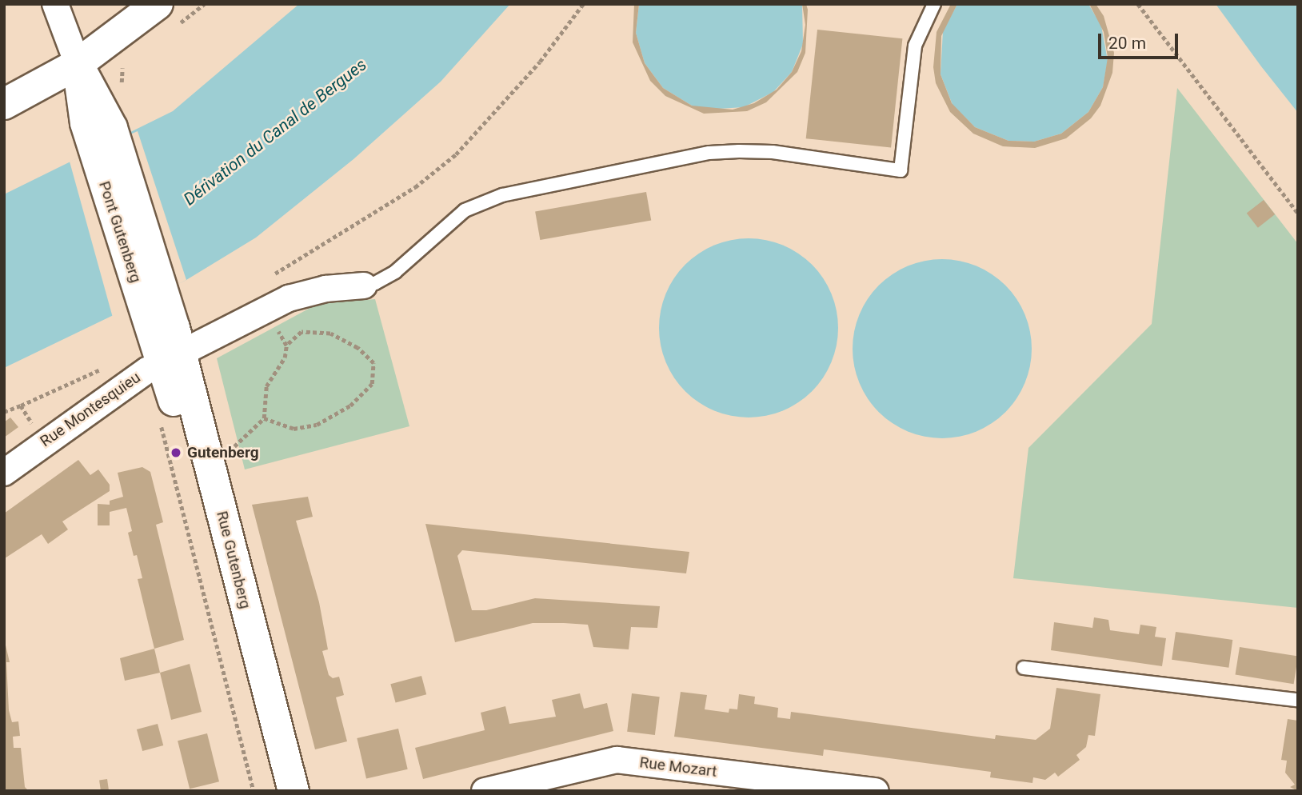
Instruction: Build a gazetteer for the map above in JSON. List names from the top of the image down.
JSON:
{
  "streets": {
    "street": [
      "Pont Gutenberg",
      "Rue Montesquieu",
      "Rue Gutenberg",
      "Rue Mozart"
    ]
  },
  "crossings": [
    ["Pont Gutenberg", "Rue Montesquieu"],
    ["Pont Gutenberg", "Rue Gutenberg"],
    ["Rue Montesquieu", "Rue Gutenberg"]
  ],
  "water": ["Dérivation du Canal de Bergues"],
  "places": ["Gutenberg"],
  "scale_bar": "20 m"
}
